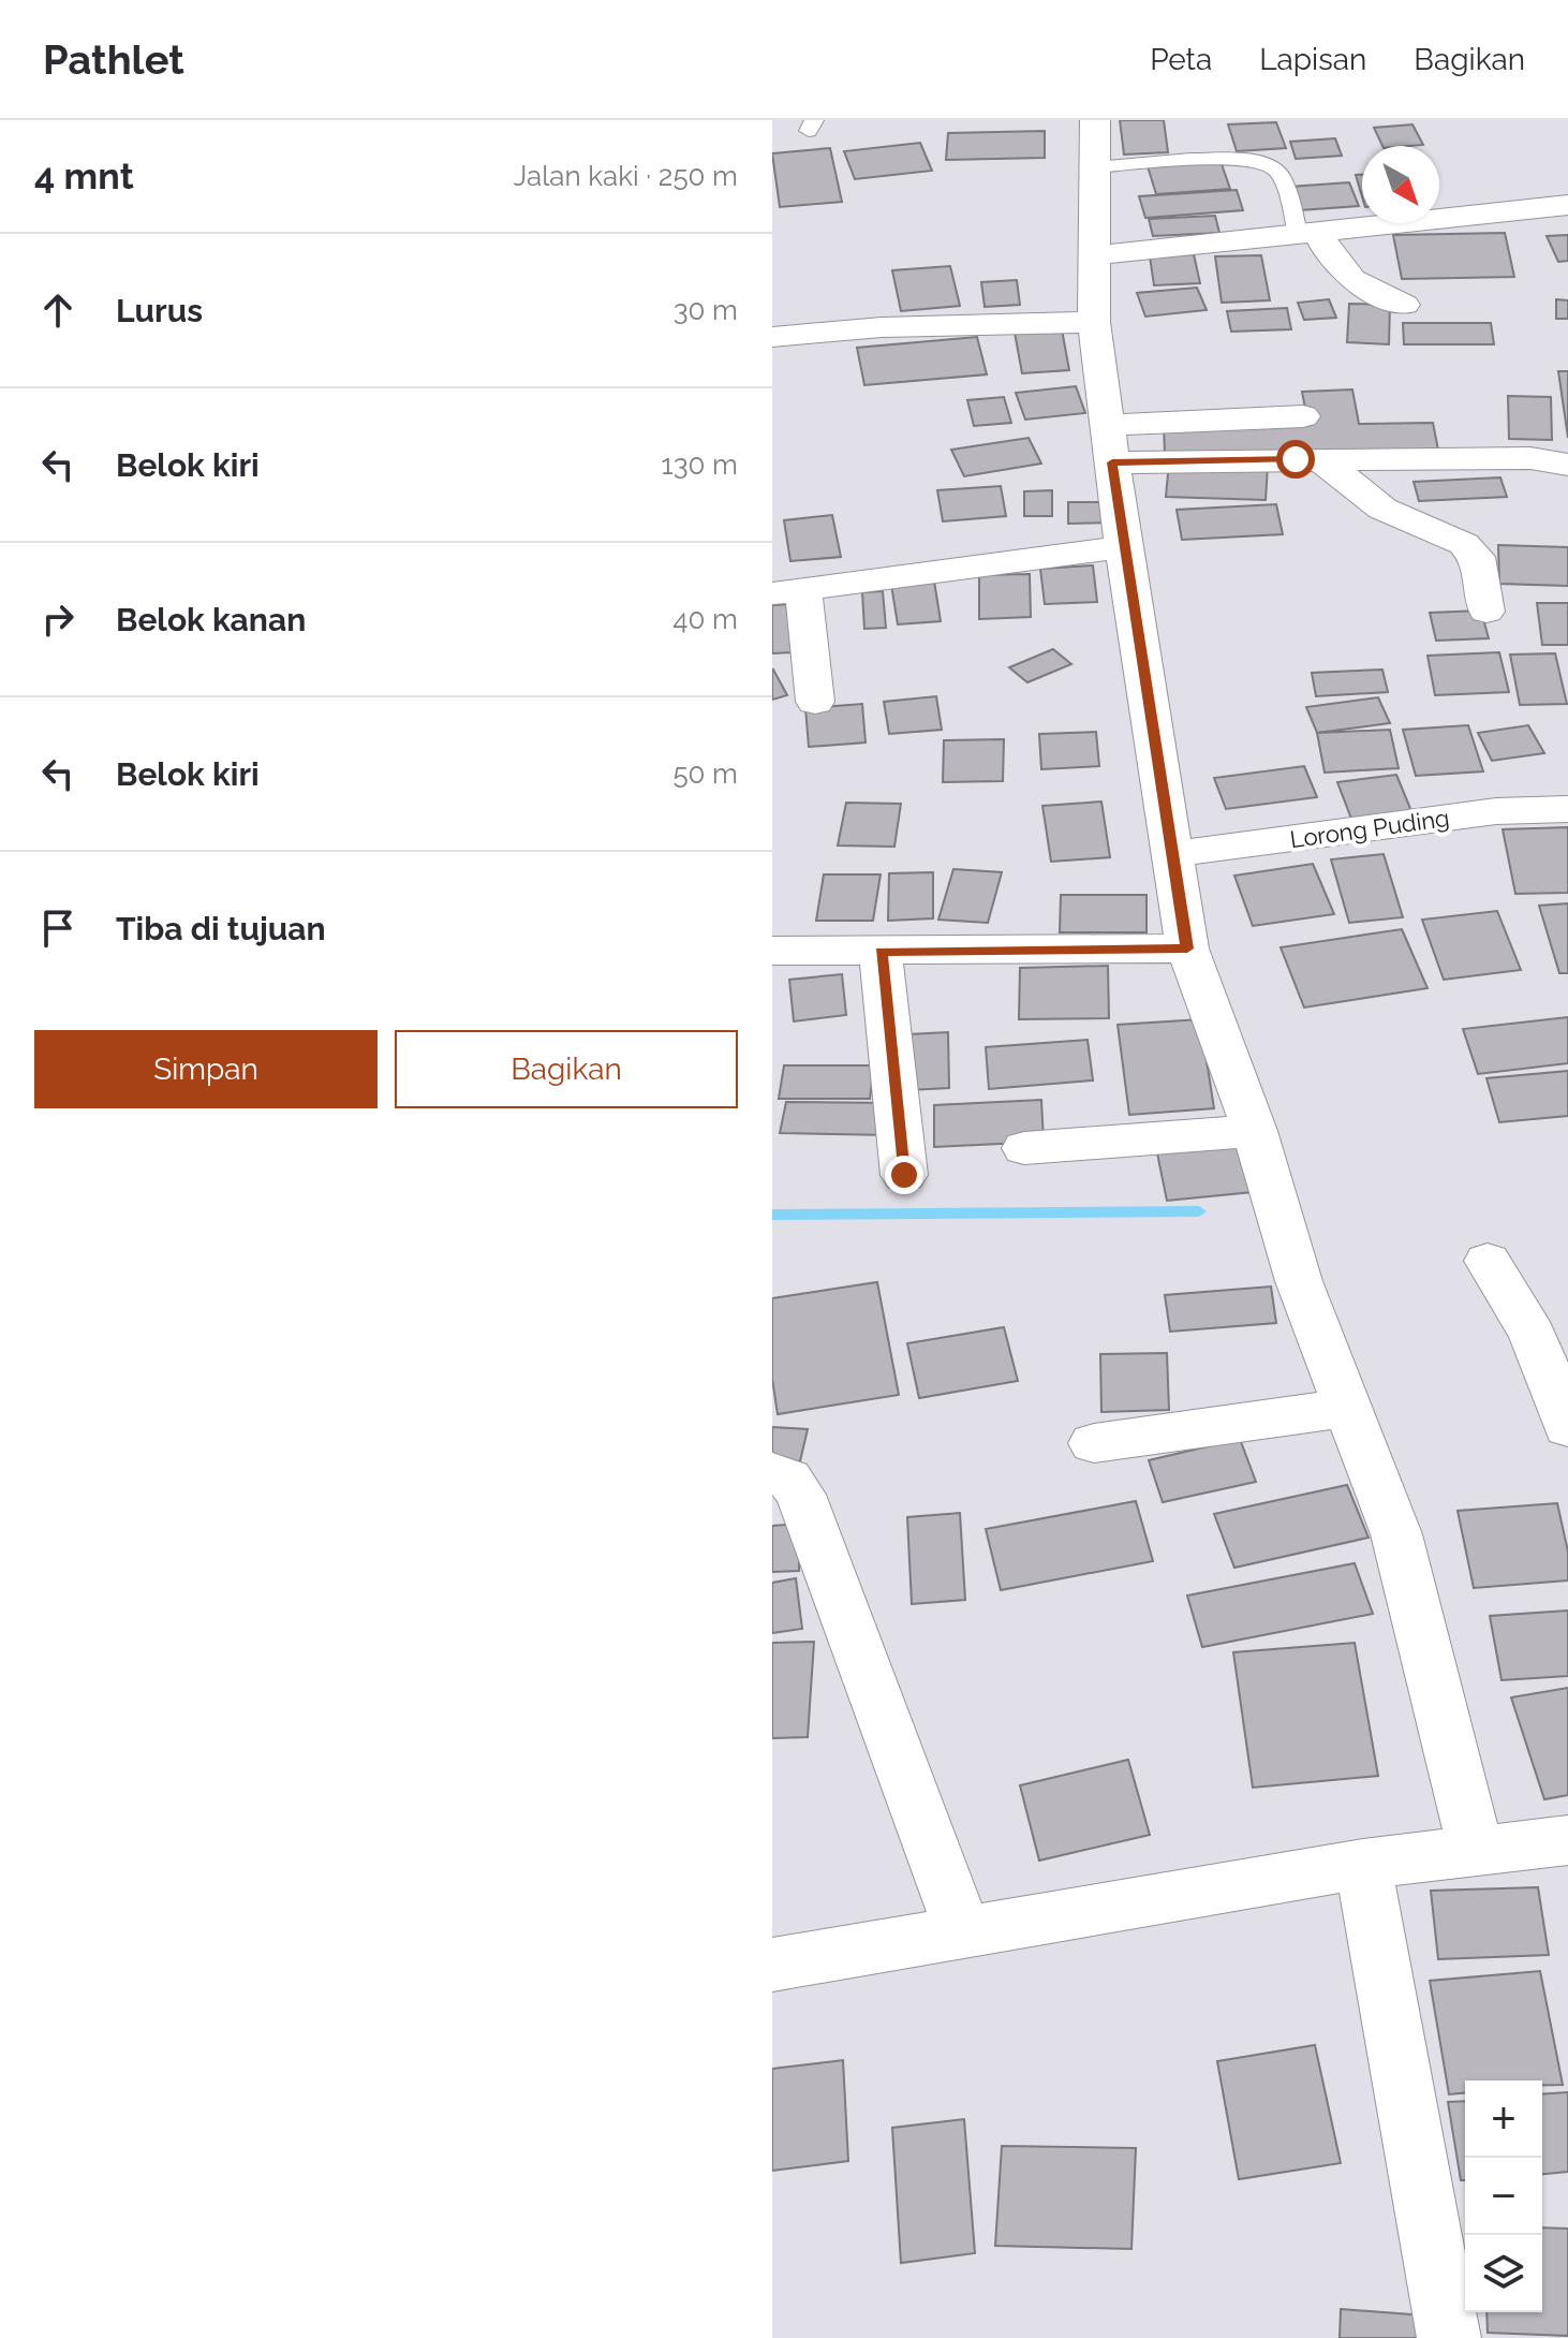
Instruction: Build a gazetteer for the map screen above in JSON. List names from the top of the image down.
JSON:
{
  "streets": {
    "street": ["Lorong Puding"]
  },
  "north": "bottom right",
  "page": {
    "header": "Pathlet",
    "nav": ["Peta", "Lapisan", "Bagikan"],
    "heading": ["4 mnt", "Jalan kaki · 250 m"],
    "list": [
      ["Lurus", "30 m"],
      ["Belok kiri", "130 m"],
      ["Belok kanan", "40 m"],
      ["Belok kiri", "50 m"],
      "Tiba di tujuan"
    ],
    "buttons": ["Simpan", "Bagikan"],
    "map_buttons": ["+", "−"]
  }
}
